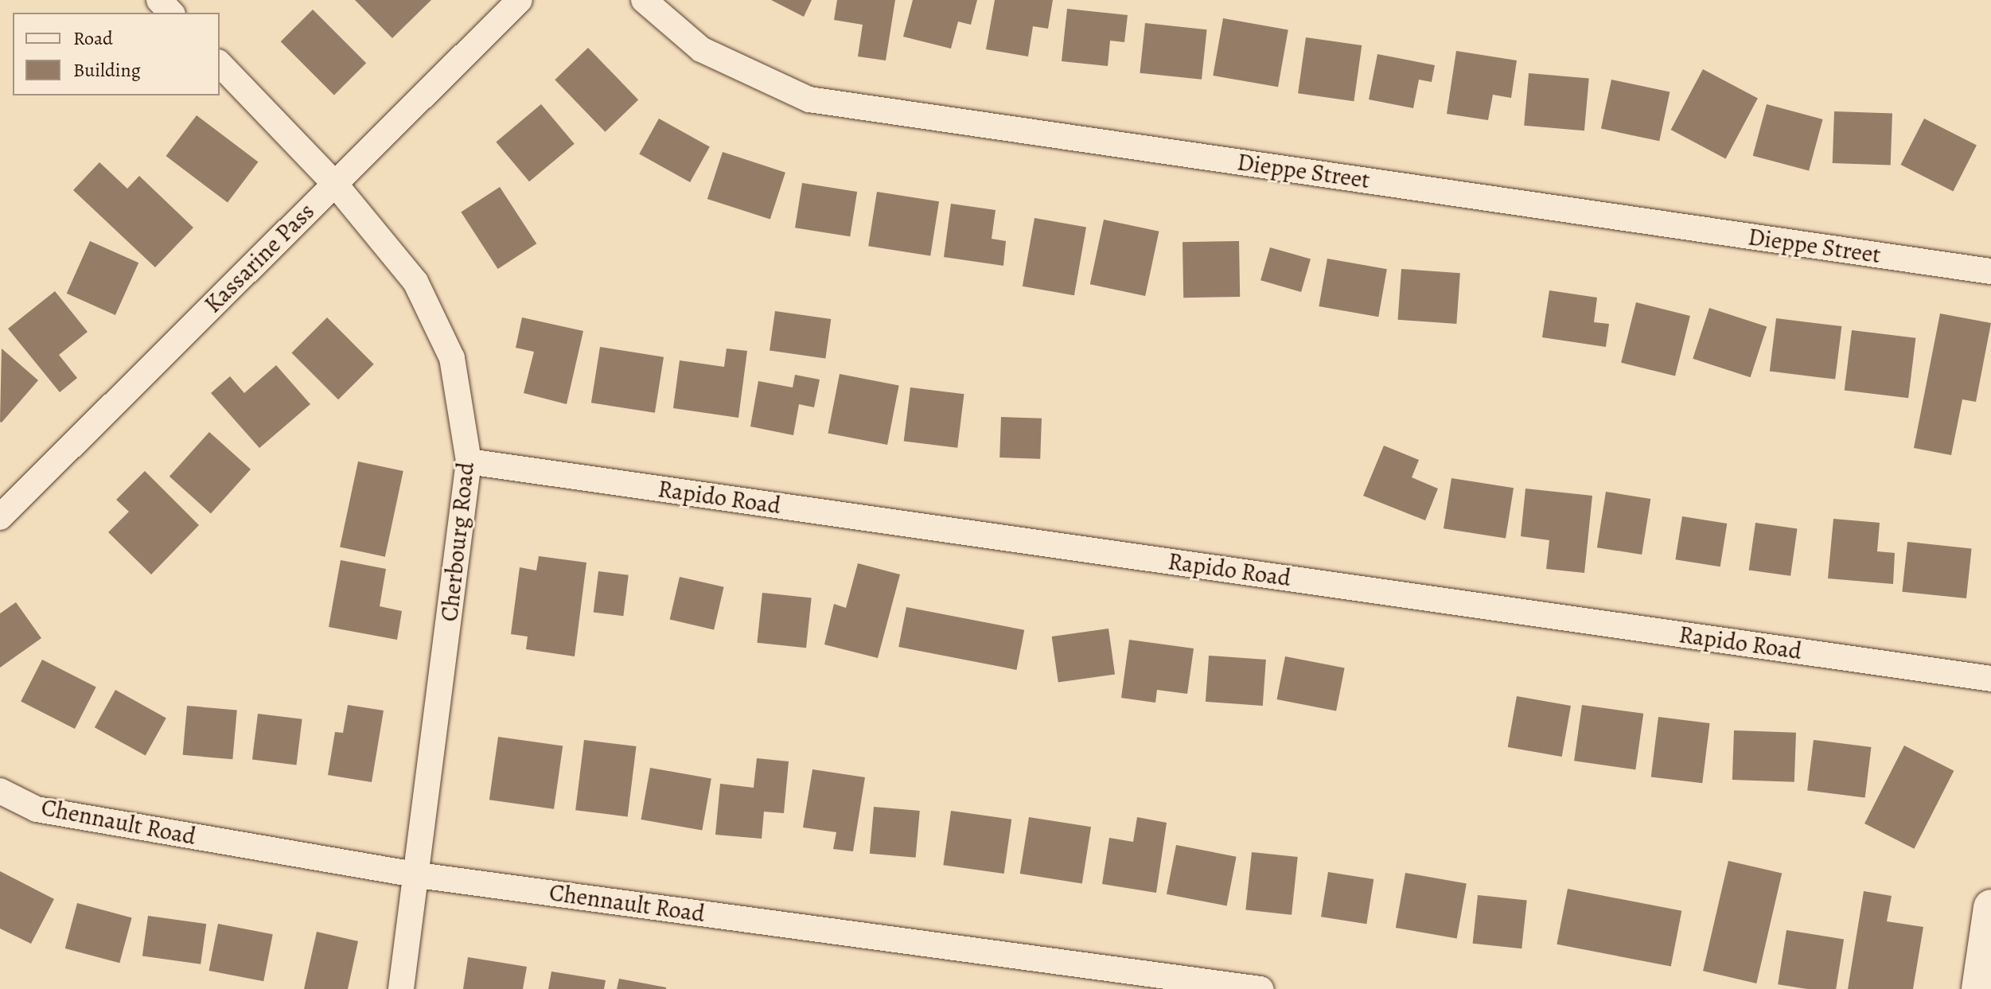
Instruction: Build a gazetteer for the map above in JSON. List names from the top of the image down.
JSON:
{
  "streets": {
    "street": [
      "Dieppe Street",
      "Kassarine Pass",
      "Rapido Road",
      "Cherbourg Road",
      "Chennault Road"
    ]
  },
  "crossings": [
    ["Kassarine Pass", "Cherbourg Road"],
    ["Rapido Road", "Cherbourg Road"],
    ["Cherbourg Road", "Chennault Road"]
  ],
  "legend": ["Road", "Building"]
}
